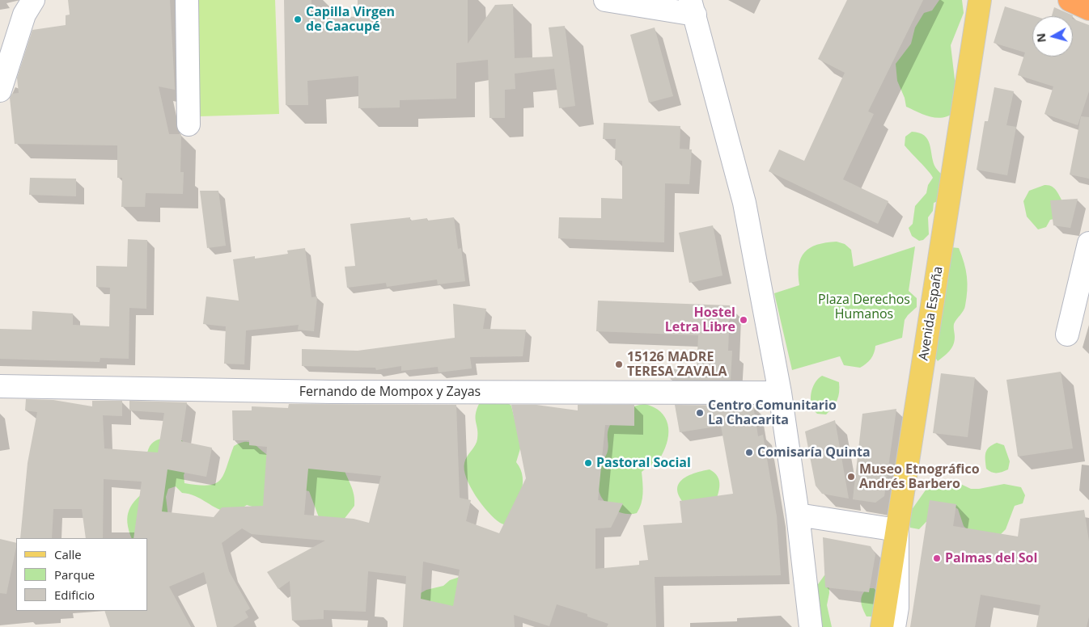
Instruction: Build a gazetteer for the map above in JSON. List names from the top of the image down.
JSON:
{
  "streets": {
    "main road": ["Avenida España"],
    "street": ["Fernando de Mompox y Zayas"]
  },
  "parks": ["Plaza Derechos Humanos"],
  "places": [
    "Capilla Virgen de Caacupé",
    "Hostel Letra Libre",
    "15126 MADRE TERESA ZAVALA",
    "Centro Comunitario La Chacarita",
    "Comisaría Quinta",
    "Pastoral Social",
    "Museo Etnográfico Andrés Barbero",
    "Palmas del Sol"
  ],
  "legend": ["Calle", "Parque", "Edificio"],
  "north": "left"
}
